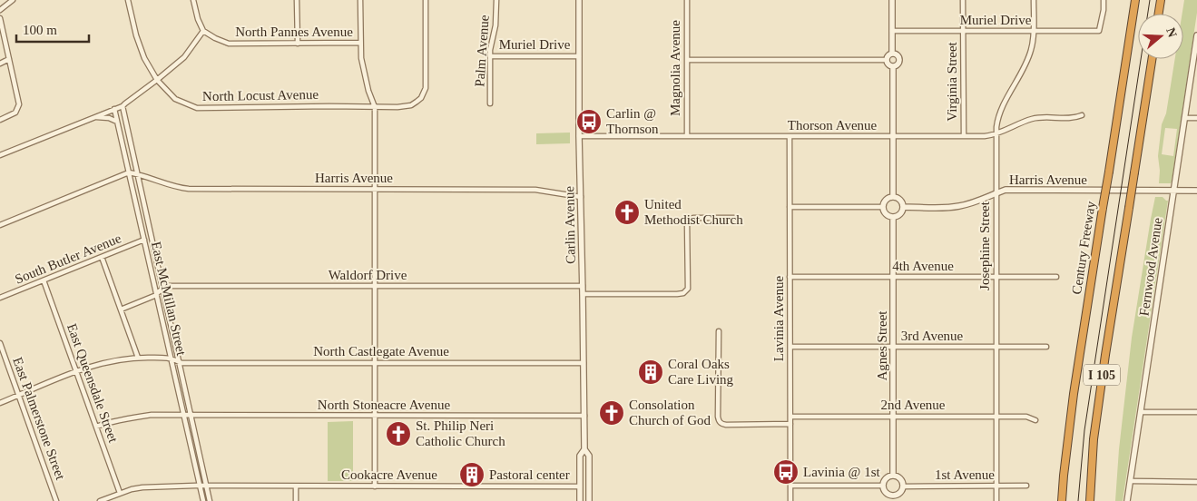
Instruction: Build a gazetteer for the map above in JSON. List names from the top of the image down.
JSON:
{
  "streets": {
    "highway": ["Century Freeway", "I 105"],
    "street": [
      "Muriel Drive",
      "North Pannes Avenue",
      "Palm Avenue",
      "Magnolia Avenue",
      "Virginia Street",
      "North Locust Avenue",
      "Thorson Avenue",
      "Harris Avenue",
      "Carlin Avenue",
      "Josephine Street",
      "South Butler Avenue",
      "4th Avenue",
      "Fernwood Avenue",
      "Waldorf Drive",
      "East McMillan Street",
      "Lavinia Avenue",
      "3rd Avenue",
      "Agnes Street",
      "North Castlegate Avenue",
      "East Queensdale Street",
      "North Stoneacre Avenue",
      "2nd Avenue",
      "East Palmerstone Street",
      "Cookacre Avenue",
      "1st Avenue"
    ]
  },
  "crossings": [
    ["Muriel Drive", "Palm Avenue"],
    ["Muriel Drive", "Virginia Street"],
    ["Muriel Drive", "Carlin Avenue"],
    ["Muriel Drive", "Josephine Street"],
    ["Magnolia Avenue", "Thorson Avenue"],
    ["Virginia Street", "Thorson Avenue"],
    ["Thorson Avenue", "Carlin Avenue"],
    ["Thorson Avenue", "Josephine Street"],
    ["Thorson Avenue", "Lavinia Avenue"],
    ["Harris Avenue", "Carlin Avenue"],
    ["Harris Avenue", "Josephine Street"],
    ["Harris Avenue", "Fernwood Avenue"],
    ["Harris Avenue", "East McMillan Street"],
    ["Harris Avenue", "Agnes Street"],
    ["Carlin Avenue", "Waldorf Drive"],
    ["Carlin Avenue", "North Castlegate Avenue"],
    ["Carlin Avenue", "North Stoneacre Avenue"],
    ["Carlin Avenue", "Cookacre Avenue"],
    ["Josephine Street", "4th Avenue"],
    ["Josephine Street", "3rd Avenue"],
    ["Josephine Street", "2nd Avenue"],
    ["Josephine Street", "1st Avenue"],
    ["South Butler Avenue", "East McMillan Street"],
    ["South Butler Avenue", "East Queensdale Street"],
    ["4th Avenue", "Lavinia Avenue"],
    ["4th Avenue", "Agnes Street"],
    ["Waldorf Drive", "East McMillan Street"],
    ["East McMillan Street", "North Castlegate Avenue"],
    ["East McMillan Street", "North Stoneacre Avenue"],
    ["East McMillan Street", "Cookacre Avenue"],
    ["Lavinia Avenue", "3rd Avenue"],
    ["Lavinia Avenue", "2nd Avenue"],
    ["3rd Avenue", "Agnes Street"],
    ["Agnes Street", "2nd Avenue"],
    ["Agnes Street", "1st Avenue"],
    ["East Queensdale Street", "North Stoneacre Avenue"],
    ["East Queensdale Street", "Cookacre Avenue"]
  ],
  "places": {
    "bus stop": ["Carlin @ Thornson", "Lavinia @ 1st"],
    "church": ["United Methodist Church", "Consolation Church of God", "St. Philip Neri Catholic Church"],
    "building": ["Coral Oaks Care Living", "Pastoral center"]
  },
  "scale_bar": "100 m",
  "north": "right"
}
